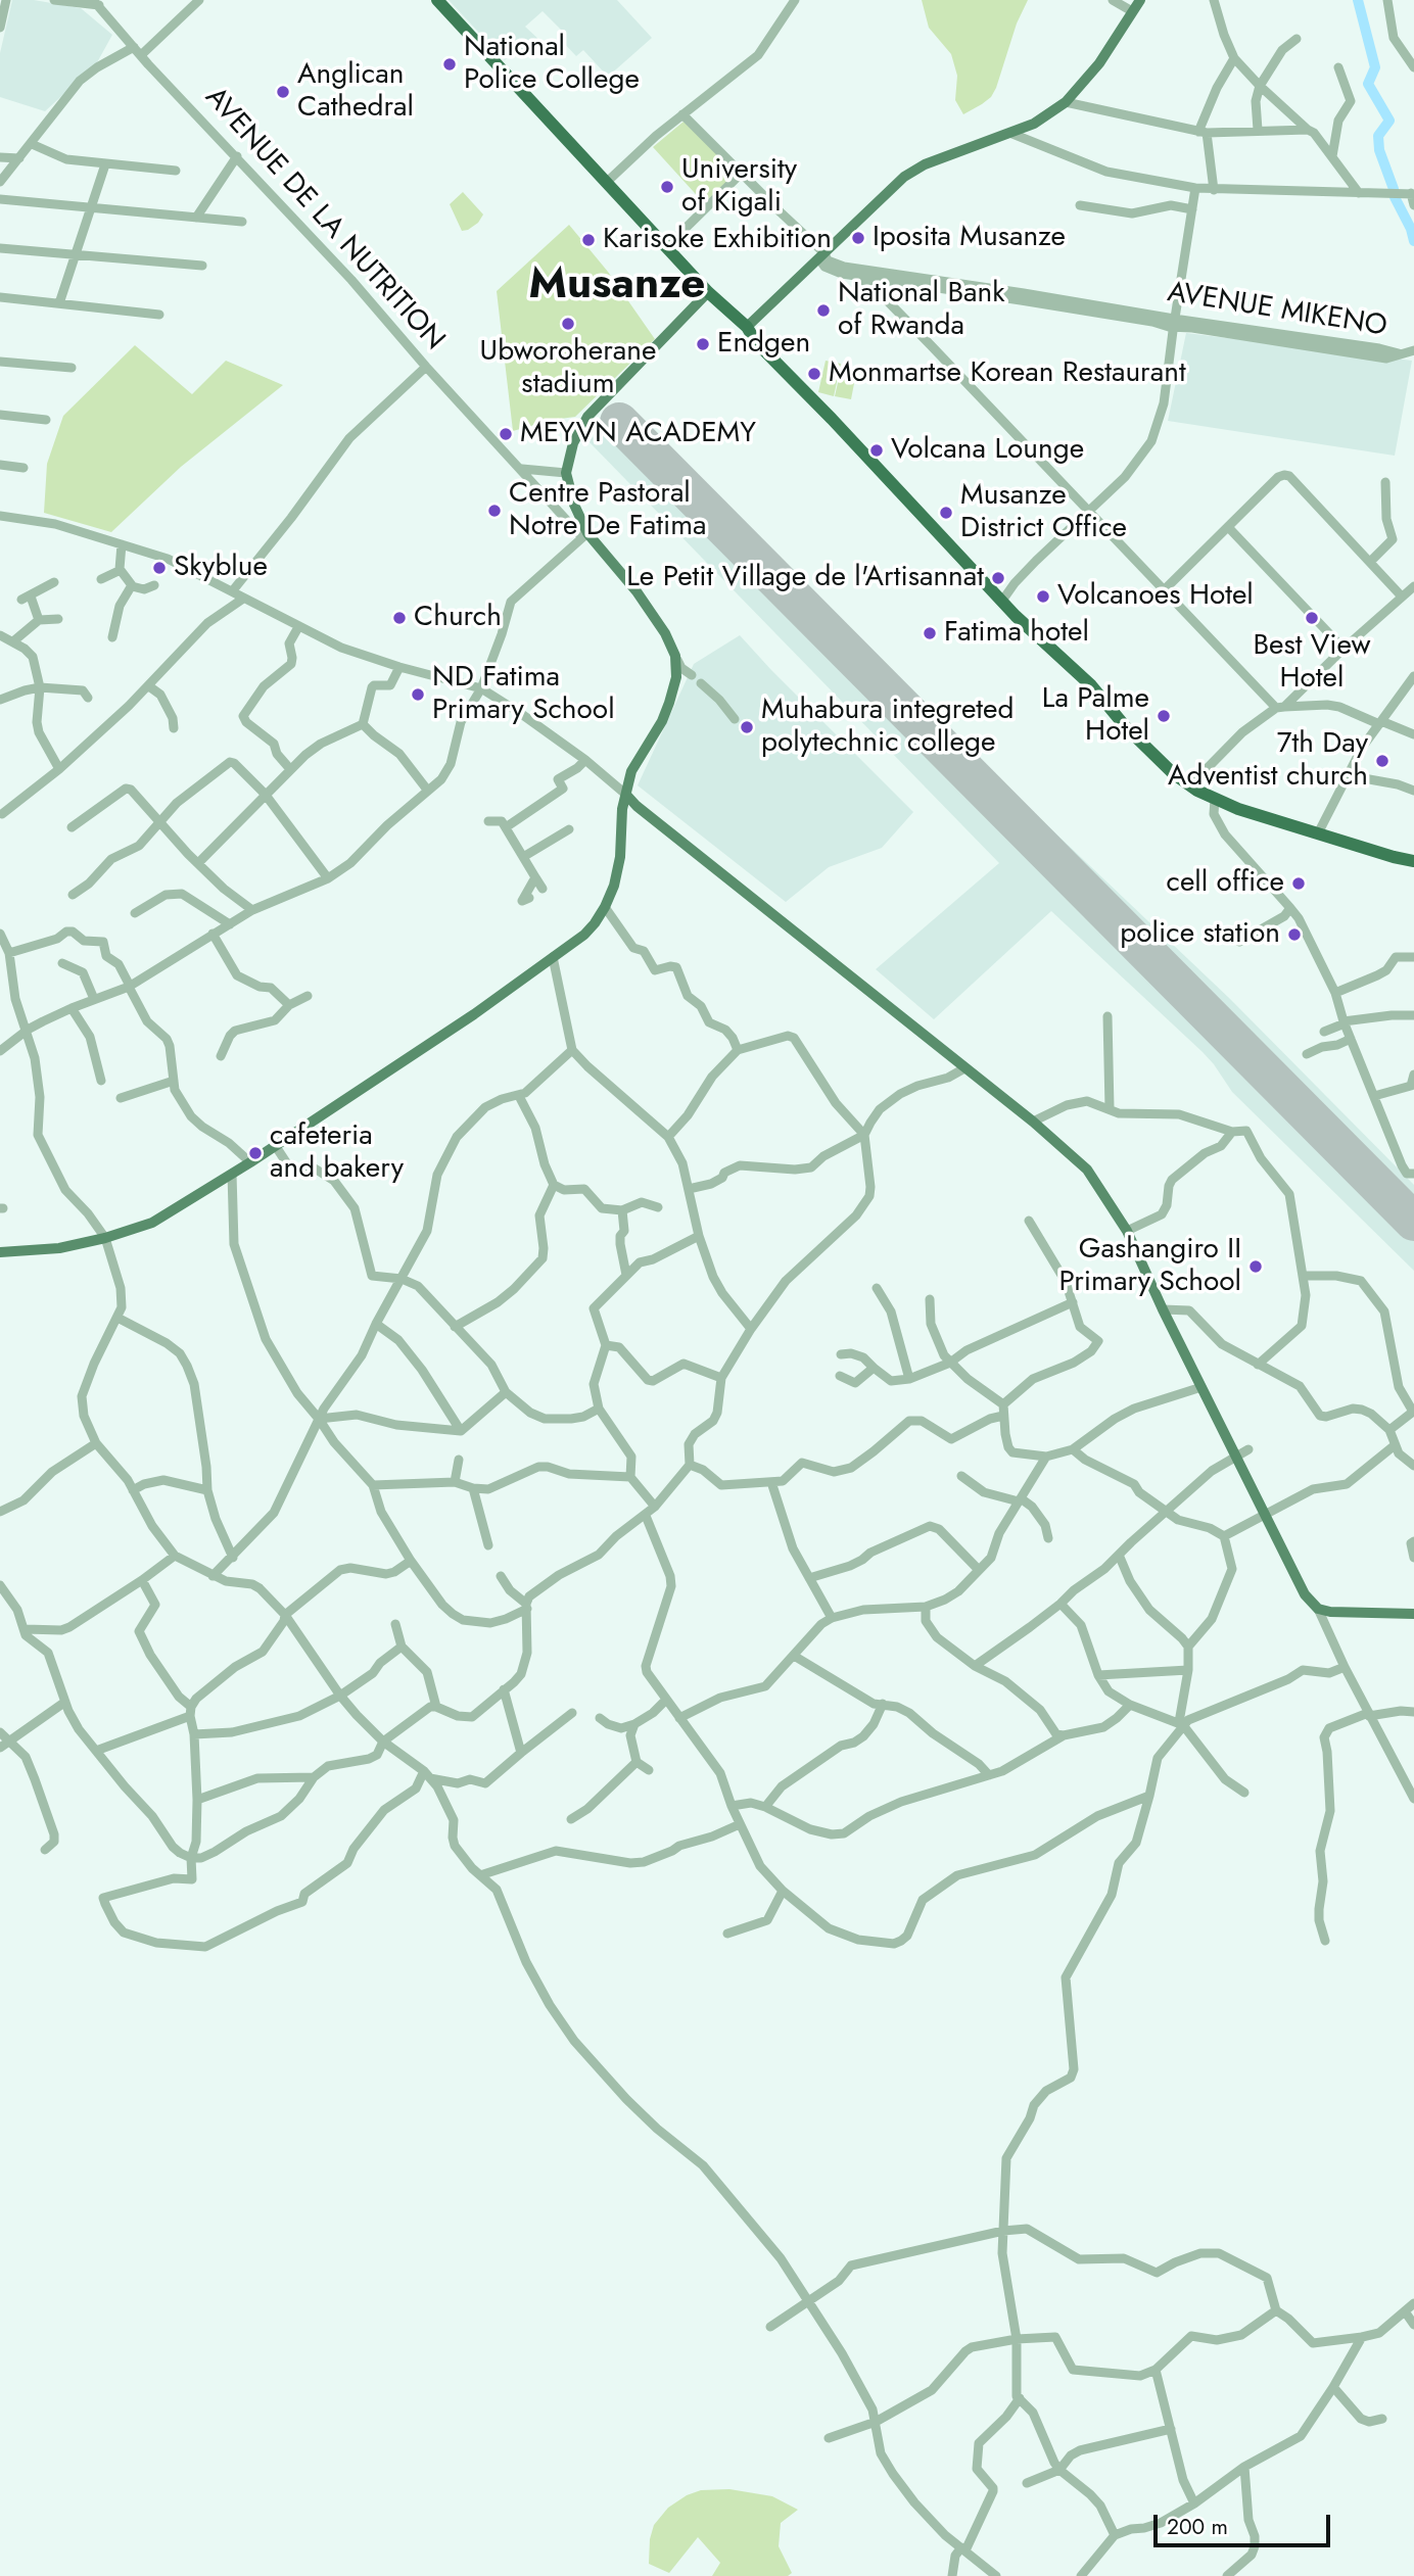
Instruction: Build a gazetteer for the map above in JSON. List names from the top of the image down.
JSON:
{
  "streets": {
    "street": ["AVENUE DE LA NUTRITION", "AVENUE MIKENO"]
  },
  "districts": ["Musanze"],
  "places": [
    "National Police College",
    "Anglican Cathedral",
    "University of Kigali",
    "Iposita Musanze",
    "Karisoke Exhibition",
    "National Bank of Rwanda",
    "Ubworoherane stadium",
    "Endgen",
    "Monmartse Korean Restaurant",
    "MEYVN ACADEMY",
    "Volcana Lounge",
    "Centre Pastoral Notre De Fatima",
    "Musanze District Office",
    "Skyblue",
    "Le Petit Village de l'Artisannat",
    "Volcanoes Hotel",
    "Church",
    "Best View Hotel",
    "Fatima hotel",
    "ND Fatima Primary School",
    "La Palme Hotel",
    "Muhabura integreted polytechnic college",
    "7th Day Adventist church",
    "cell office",
    "police station",
    "cafeteria and bakery",
    "Gashangiro II Primary School"
  ],
  "scale_bar": "200 m"
}
